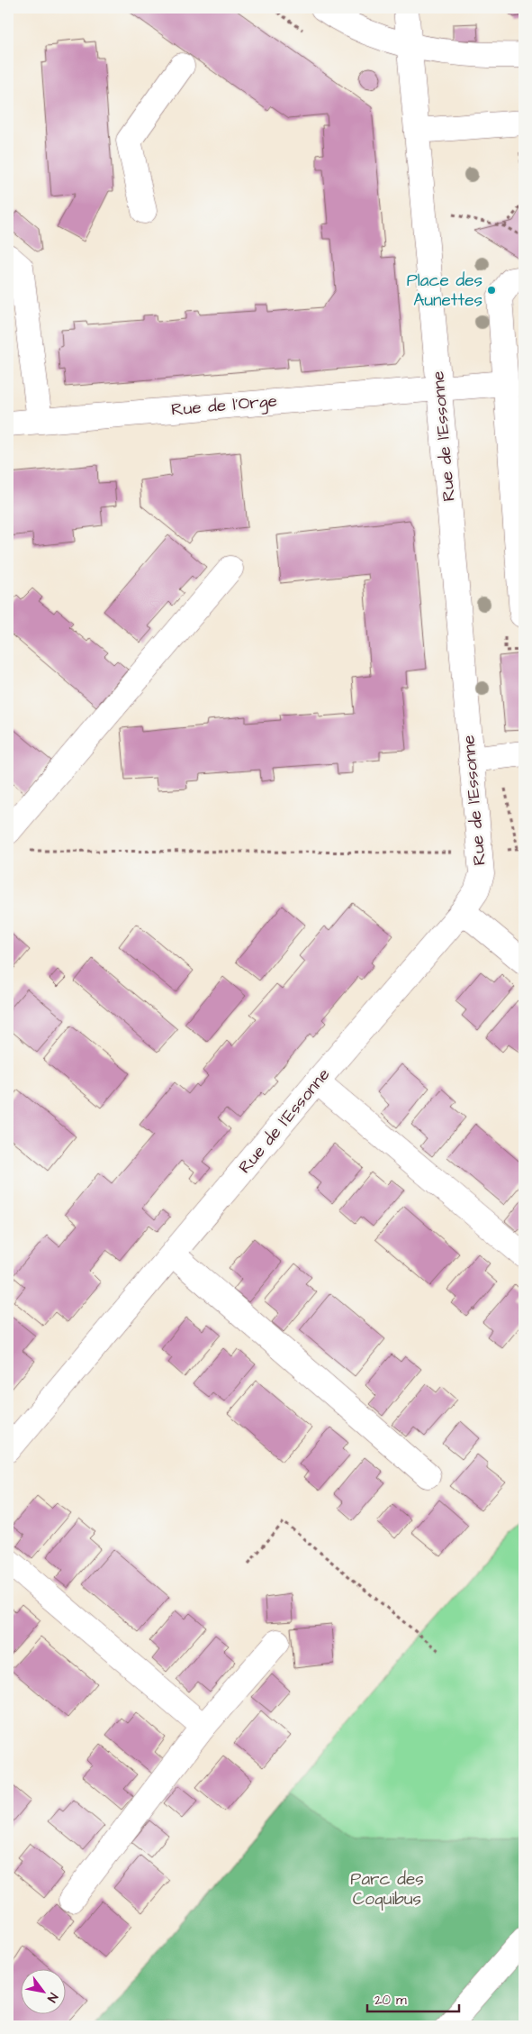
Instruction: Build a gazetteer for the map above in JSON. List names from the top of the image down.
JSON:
{
  "streets": {
    "street": ["Rue de l'Orge", "Rue de l'Essonne"]
  },
  "crossings": [
    ["Rue de l'Orge", "Rue de l'Essonne"]
  ],
  "parks": ["Parc des Coquibus"],
  "places": ["Place des Aunettes"],
  "scale_bar": "20 m",
  "north": "bottom right"
}
